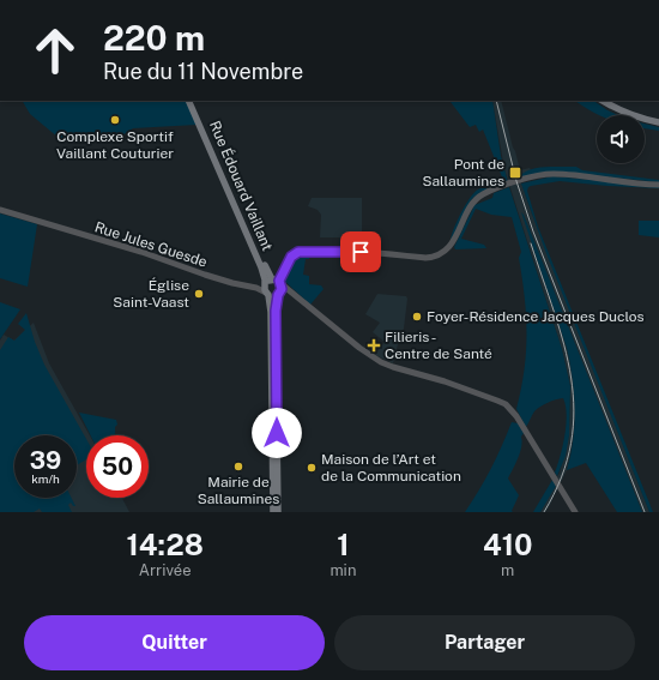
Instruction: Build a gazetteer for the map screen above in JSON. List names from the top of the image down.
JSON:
{
  "streets": {
    "main road": ["Rue Édouard Vaillant"],
    "street": ["Rue Jules Guesde"]
  },
  "crossings": [
    ["Rue Édouard Vaillant", "Rue Jules Guesde"]
  ],
  "places": {
    "other": [
      "Complexe Sportif Vaillant Couturier",
      "Église Saint-Vaast",
      "Foyer-Résidence Jacques Duclos",
      "Mairie de Sallaumines",
      "Maison de l’Art et de la Communication"
    ],
    "transit": ["Pont de Sallaumines"],
    "health": ["Filieris - Centre de Santé"]
  },
  "page": {
    "turn": ["220 m", "Rue du 11 Novembre"],
    "speed": "39 km/h",
    "limit": "50",
    "eta": [
      "14:28",
      "Arrivée",
      "1",
      "min",
      "410",
      "m"
    ],
    "buttons": ["Quitter", "Partager"]
  }
}
